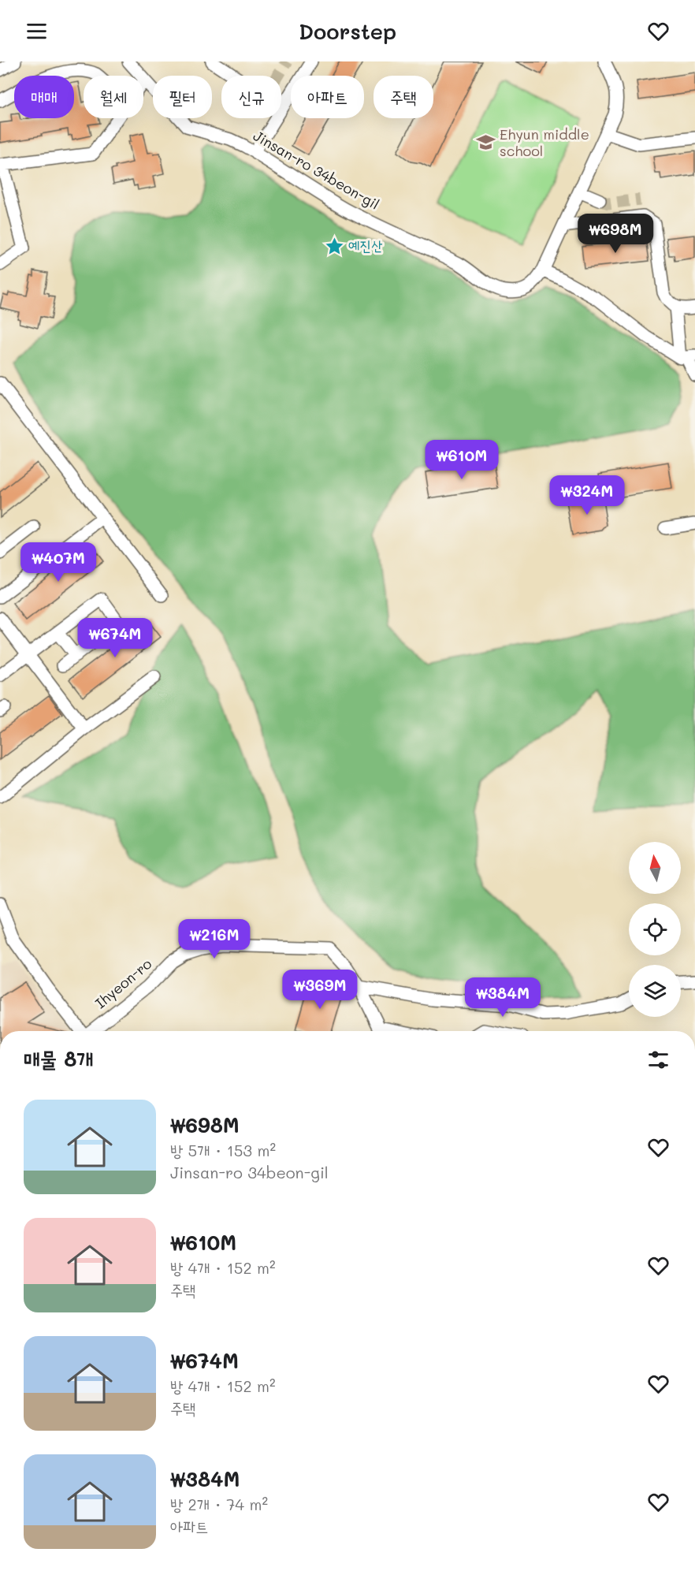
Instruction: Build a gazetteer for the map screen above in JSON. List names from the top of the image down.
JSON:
{
  "streets": {
    "street": ["Jinsan-ro 34beon-gil", "Ihyeon-ro"]
  },
  "places": {
    "school or university": ["Ehyun middle school"],
    "place": ["예진산"]
  },
  "north": "top",
  "page": {
    "header": "Doorstep",
    "chip": [
      "매매",
      "월세",
      "필터",
      "신규",
      "아파트",
      "주택"
    ],
    "price": [
      "₩698M",
      "₩610M",
      "₩324M",
      "₩407M",
      "₩674M",
      "₩216M",
      "₩369M",
      "₩384M"
    ],
    "heading": "매물 8개",
    "list": [
      {
        "name": "₩698M",
        "note": "방 5개 · 153 m² · Jinsan-ro 34beon-gil"
      },
      {
        "name": "₩610M",
        "note": "방 4개 · 152 m² · 주택"
      },
      {
        "name": "₩674M",
        "note": "방 4개 · 152 m² · 주택"
      },
      {
        "name": "₩384M",
        "note": "방 2개 · 74 m² · 아파트"
      }
    ]
  }
}
